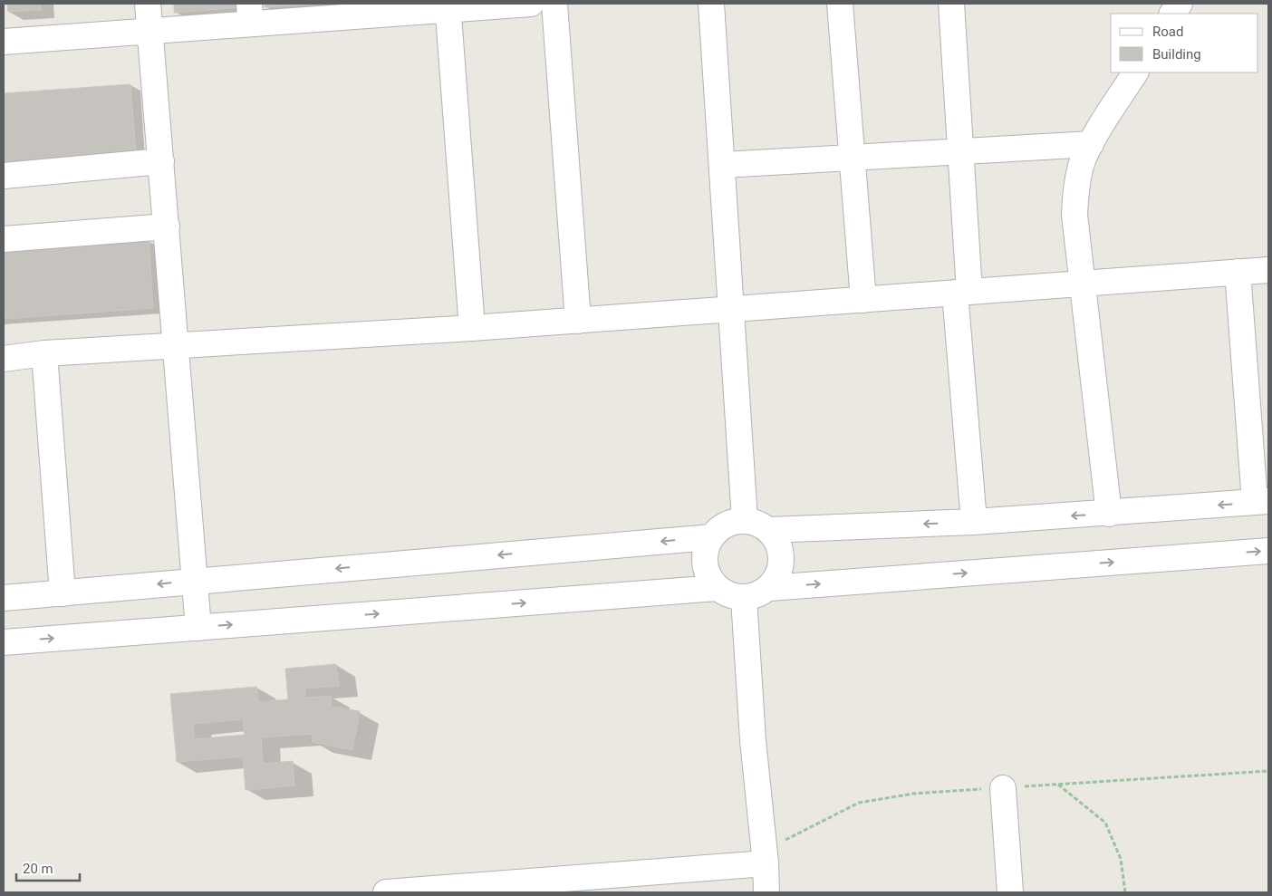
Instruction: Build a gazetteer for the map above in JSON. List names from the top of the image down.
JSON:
{
  "legend": ["Road", "Building"],
  "scale_bar": "20 m"
}
